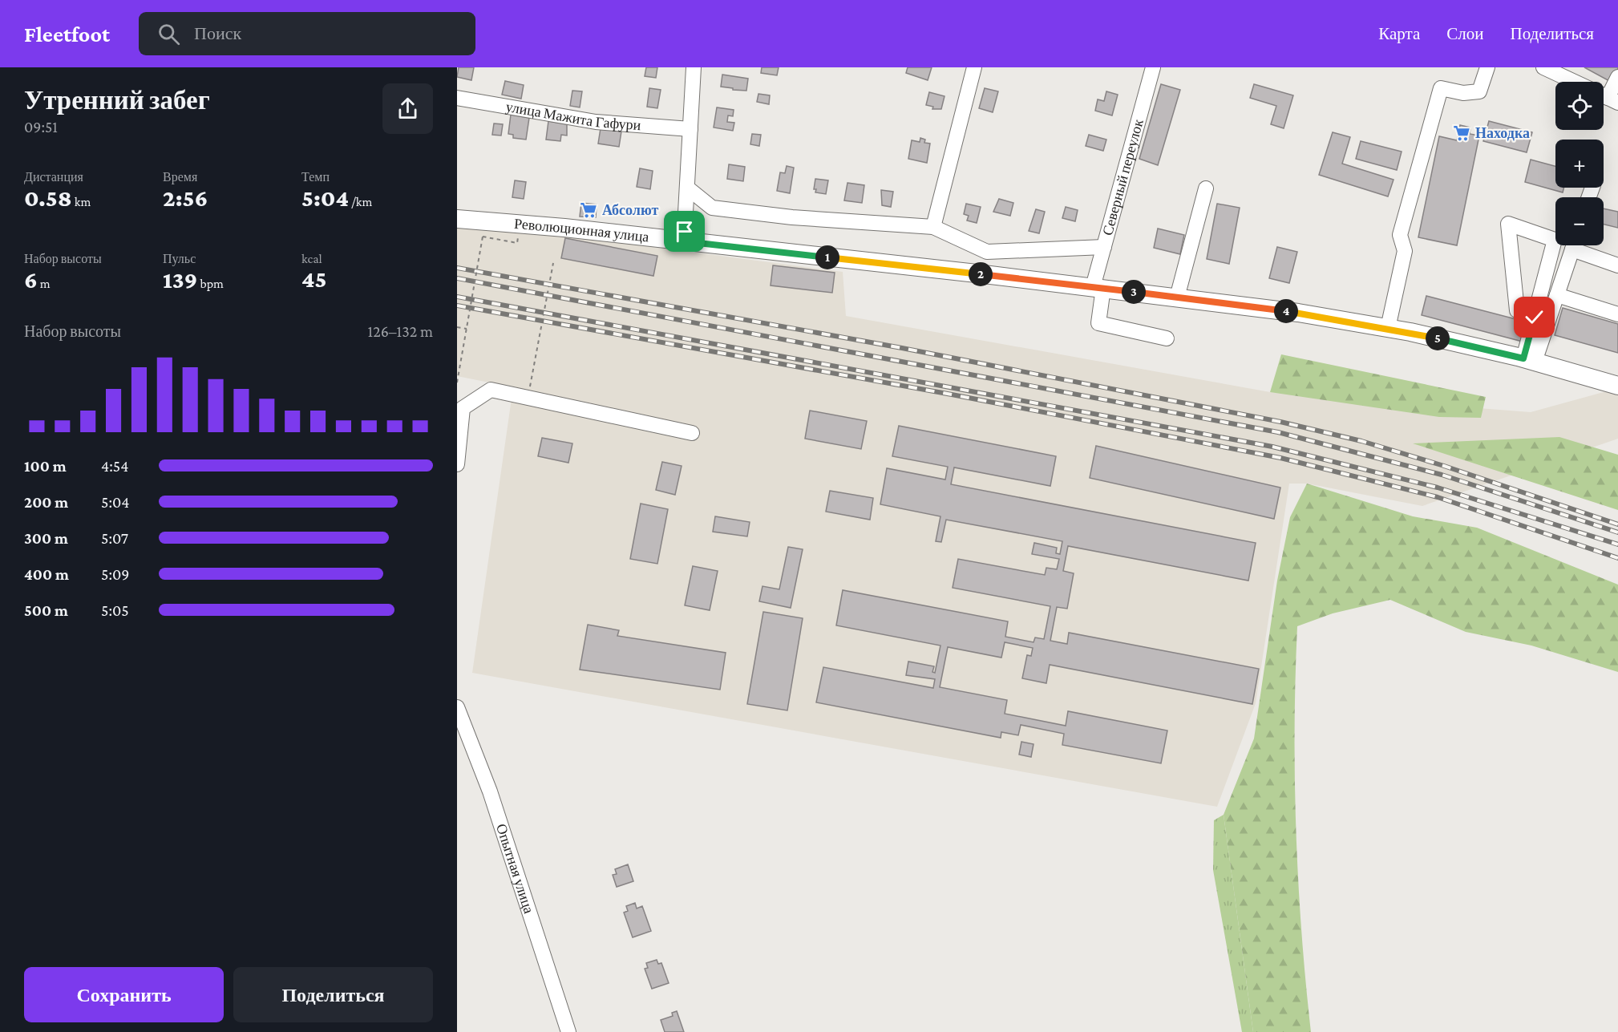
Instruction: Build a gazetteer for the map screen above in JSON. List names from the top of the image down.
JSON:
{
  "streets": {
    "main road": ["Революционная улица"],
    "street": ["улица Мажита Гафури", "Северный переулок", "Опытная улица"]
  },
  "crossings": [
    ["Северный переулок", "Революционная улица"]
  ],
  "places": {
    "supermarket": ["Находка", "Абсолют"]
  },
  "page": {
    "header": "Fleetfoot",
    "search": "Поиск",
    "nav": ["Карта", "Слои", "Поделиться"],
    "heading": ["Утренний забег", "09:51"],
    "map_buttons": ["+", "−"],
    "stats": [
      ["Дистанция", "0.58 km"],
      ["Время", "2:56"],
      ["Темп", "5:04 /km"],
      ["Набор высоты", "6 m"],
      ["Пульс", "139 bpm"],
      ["kcal", "45"]
    ],
    "pins": [
      "1",
      "2",
      "3",
      "4",
      "5"
    ],
    "chart": ["Набор высоты", "126–132 m"],
    "list": [
      {
        "name": "100 m",
        "note": "4:54"
      },
      {
        "name": "200 m",
        "note": "5:04"
      },
      {
        "name": "300 m",
        "note": "5:07"
      },
      {
        "name": "400 m",
        "note": "5:09"
      },
      {
        "name": "500 m",
        "note": "5:05"
      }
    ],
    "buttons": ["Сохранить", "Поделиться"]
  }
}
